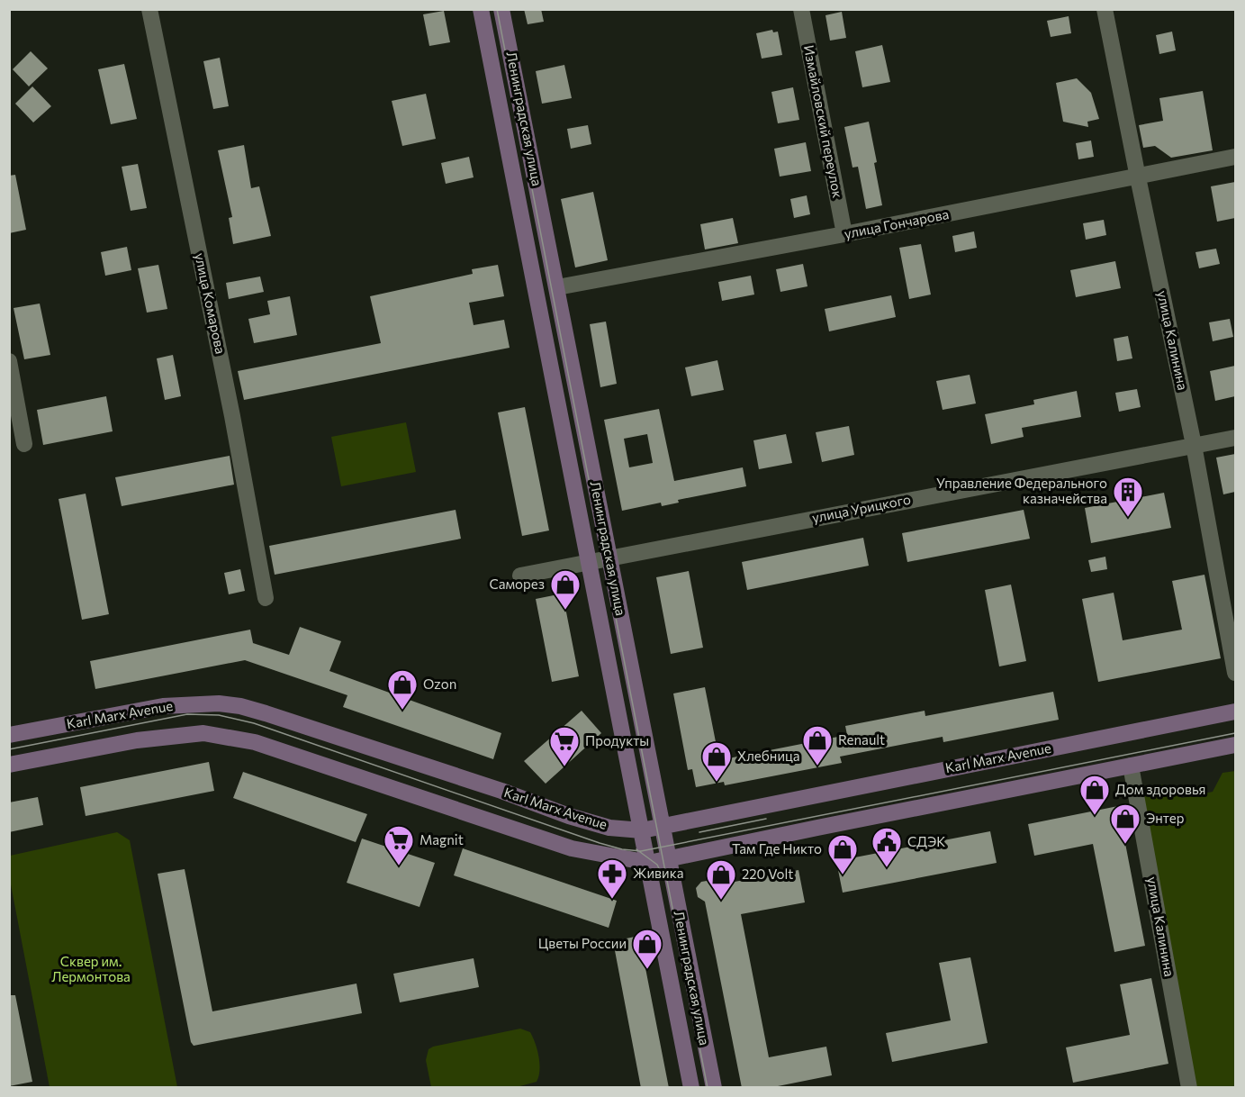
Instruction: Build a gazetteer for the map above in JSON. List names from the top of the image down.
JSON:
{
  "streets": {
    "main road": ["Ленинградская улица", "Karl Marx Avenue"],
    "street": [
      "Измайловский переулок",
      "улица Гончарова",
      "улица Комарова",
      "улица Калинина",
      "улица Урицкого"
    ]
  },
  "crossings": [
    ["Ленинградская улица", "улица Гончарова"],
    ["Ленинградская улица", "улица Урицкого"],
    ["Ленинградская улица", "Karl Marx Avenue"],
    ["Измайловский переулок", "улица Гончарова"],
    ["улица Гончарова", "улица Калинина"],
    ["улица Калинина", "улица Урицкого"],
    ["улица Калинина", "Karl Marx Avenue"]
  ],
  "parks": ["Сквер им. Лермонтова"],
  "places": {
    "building": ["Управление Федерального казначейства"],
    "shop": [
      "Саморез",
      "Ozon",
      "Renault",
      "Хлебница",
      "Дом здоровья",
      "Энтер",
      "Там Где Никто",
      "220 Volt",
      "Цветы России"
    ],
    "supermarket": ["Продукты", "Magnit"],
    "public building": ["СДЭК"],
    "pharmacy": ["Живика"]
  }
}
